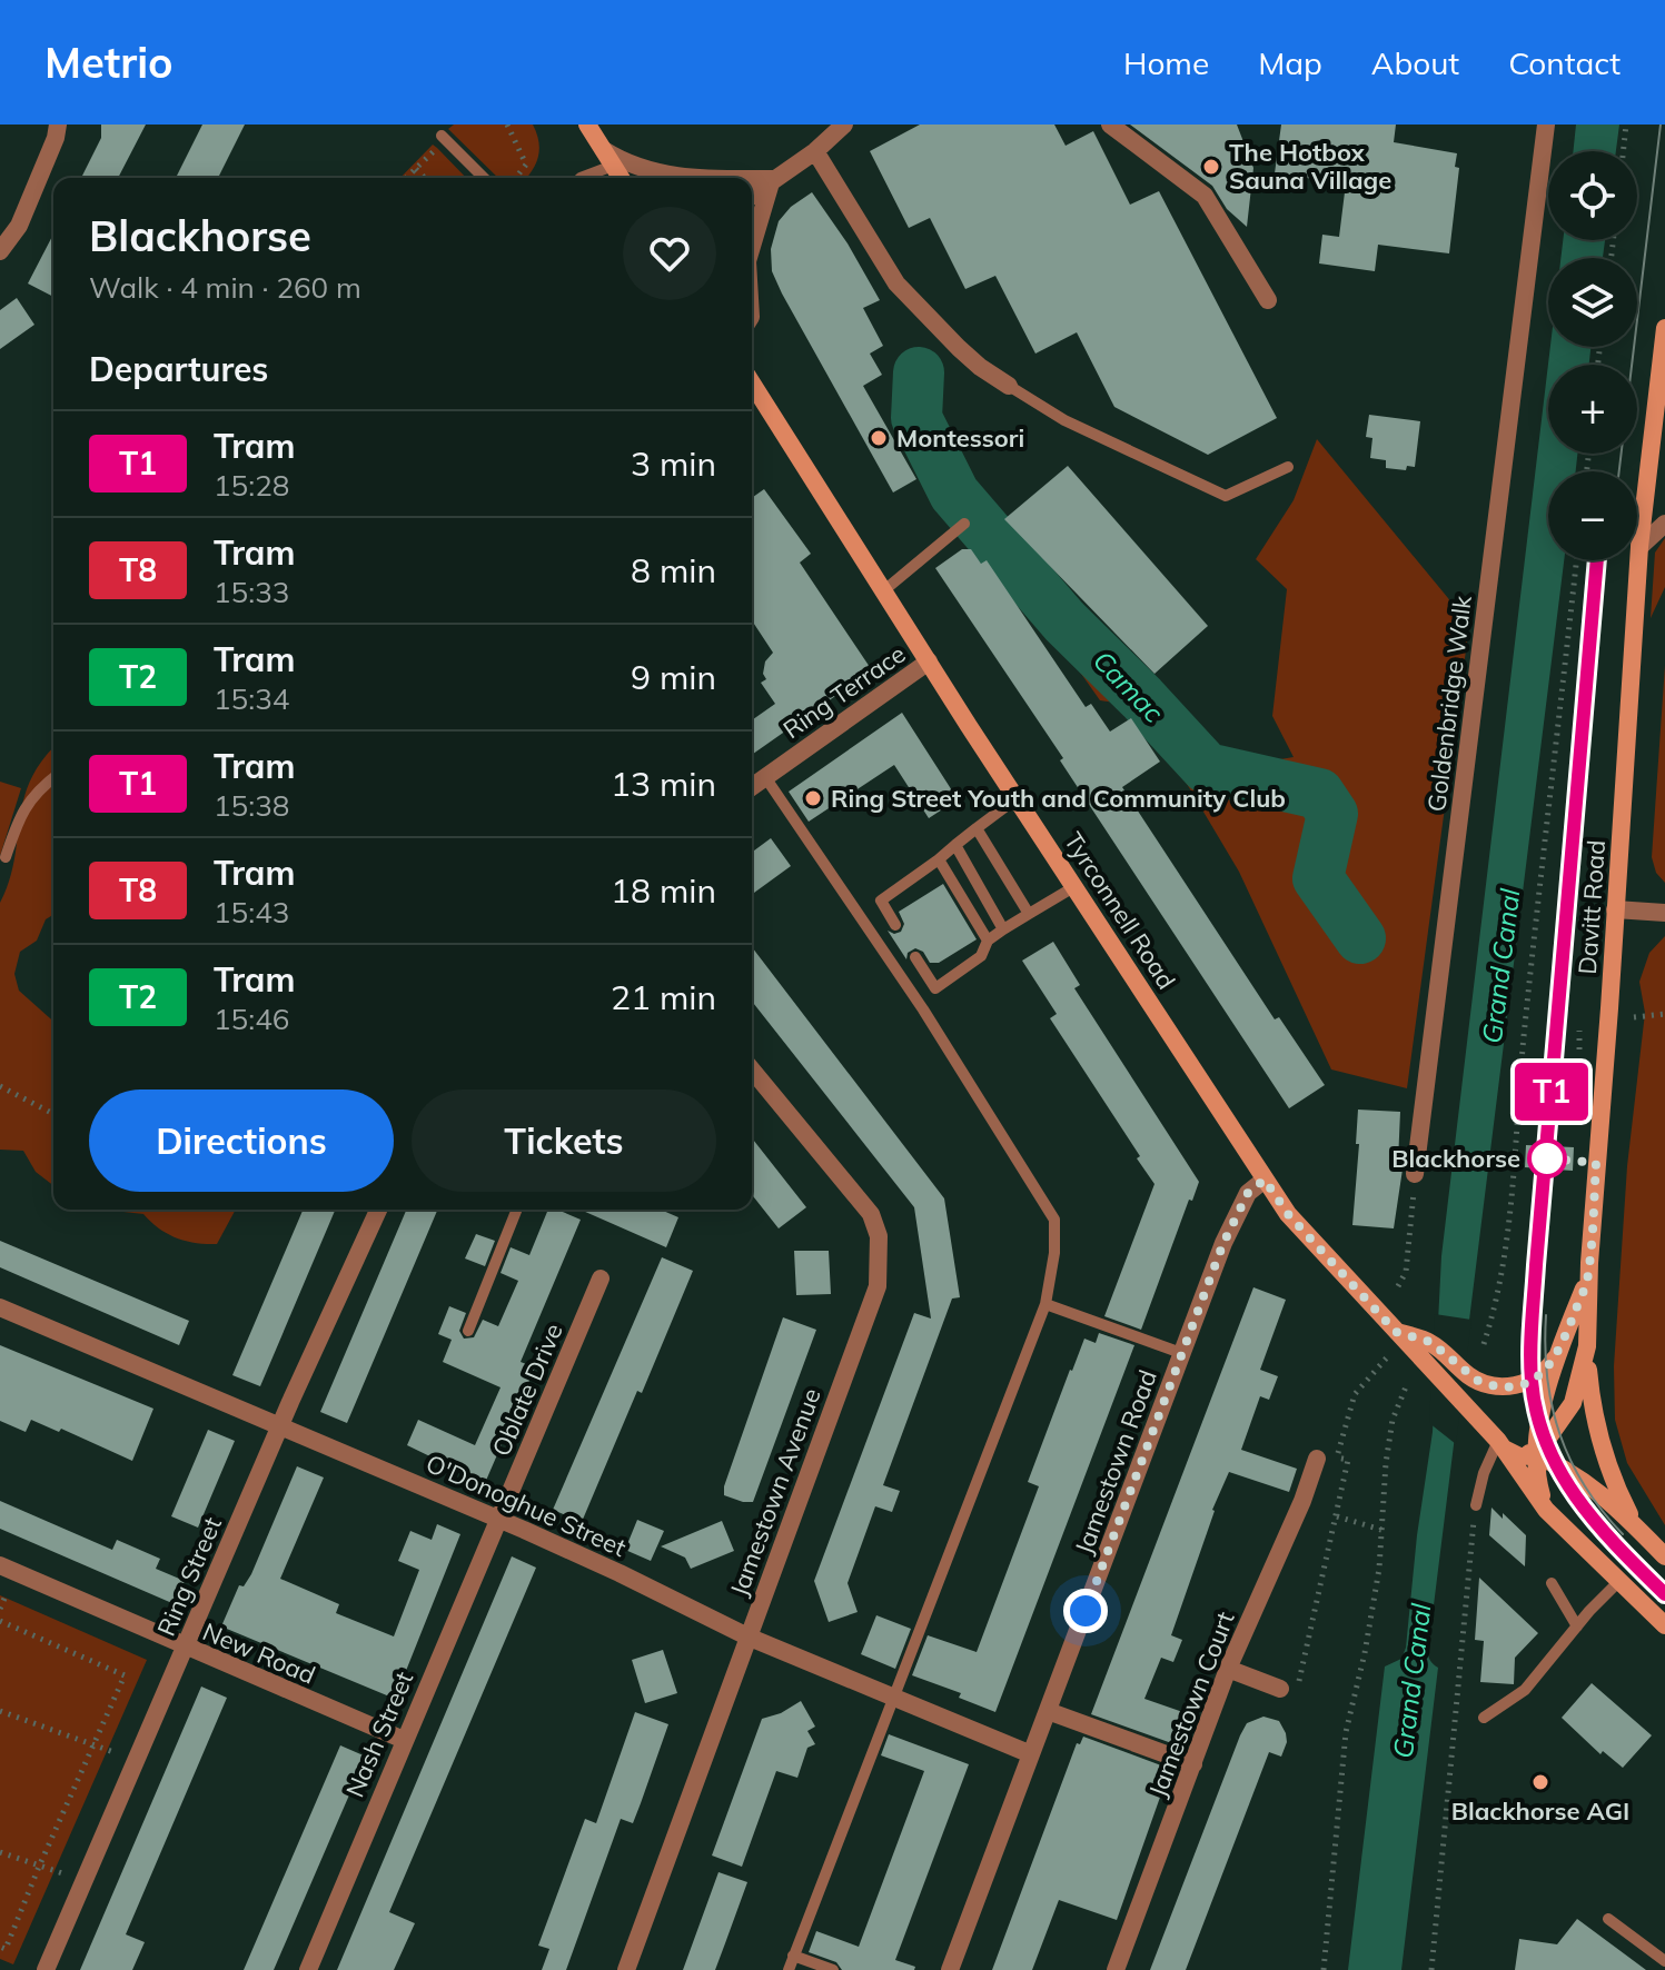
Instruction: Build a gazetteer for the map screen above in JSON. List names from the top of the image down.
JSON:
{
  "streets": {
    "main road": ["Davitt Road", "Tyrconnell Road"],
    "street": [
      "Ring Terrace",
      "Goldenbridge Walk",
      "Oblate Drive",
      "Jamestown Road",
      "Jamestown Avenue",
      "O'Donoghue Street",
      "Ring Street",
      "New Road",
      "Jamestown Court",
      "Nash Street"
    ]
  },
  "crossings": [
    ["Ring Terrace", "Tyrconnell Road"],
    ["Davitt Road", "Tyrconnell Road"],
    ["Tyrconnell Road", "Jamestown Road"],
    ["Oblate Drive", "O'Donoghue Street"],
    ["Oblate Drive", "Nash Street"],
    ["Jamestown Road", "O'Donoghue Street"],
    ["Jamestown Avenue", "O'Donoghue Street"],
    ["O'Donoghue Street", "Ring Street"],
    ["O'Donoghue Street", "Nash Street"],
    ["Ring Street", "New Road"],
    ["New Road", "Nash Street"]
  ],
  "water": ["Camac", "Grand Canal"],
  "places": [
    "The Hotbox Sauna Village",
    "Montessori",
    "Ring Street Youth and Community Club",
    "Blackhorse",
    "Blackhorse AGI"
  ],
  "lines": ["tram line T1"],
  "page": {
    "header": "Metrio",
    "nav": [
      "Home",
      "Map",
      "About",
      "Contact"
    ],
    "on_map": "T1",
    "map_buttons": ["+", "−"],
    "heading": [
      ["Blackhorse", "Walk · 4 min · 260 m"],
      "Departures"
    ],
    "list": [
      {
        "mark": "T1",
        "name": "Tram",
        "note": "15:28",
        "value": "3 min"
      },
      {
        "mark": "T8",
        "name": "Tram",
        "note": "15:33",
        "value": "8 min"
      },
      {
        "mark": "T2",
        "name": "Tram",
        "note": "15:34",
        "value": "9 min"
      },
      {
        "mark": "T1",
        "name": "Tram",
        "note": "15:38",
        "value": "13 min"
      },
      {
        "mark": "T8",
        "name": "Tram",
        "note": "15:43",
        "value": "18 min"
      },
      {
        "mark": "T2",
        "name": "Tram",
        "note": "15:46",
        "value": "21 min"
      }
    ],
    "buttons": ["Directions", "Tickets"]
  }
}
